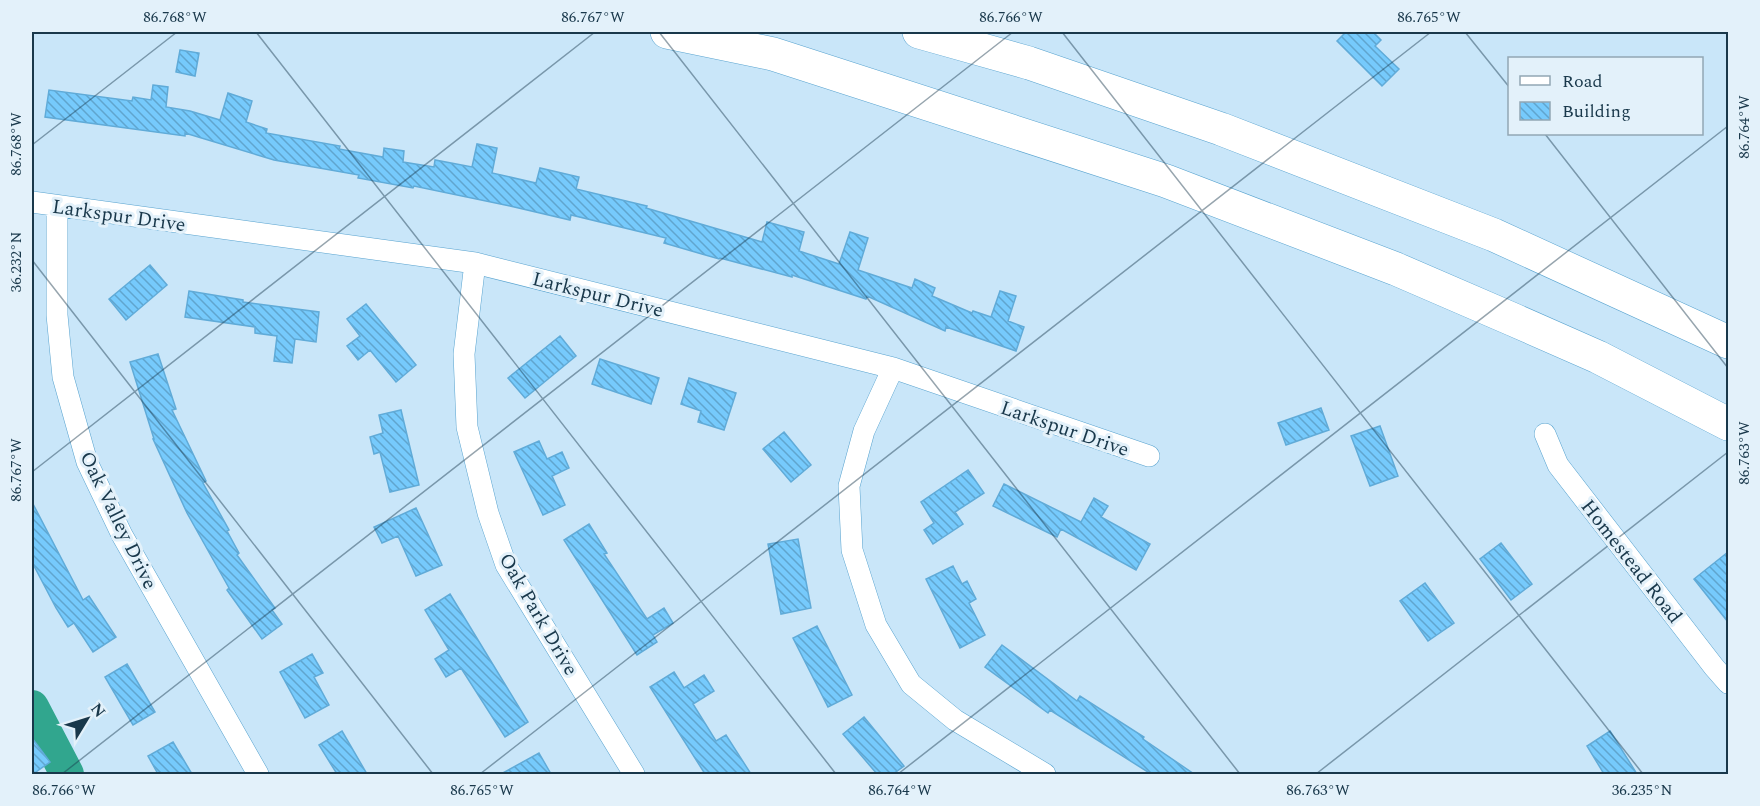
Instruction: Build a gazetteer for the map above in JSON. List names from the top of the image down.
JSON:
{
  "streets": {
    "street": [
      "Larkspur Drive",
      "Oak Valley Drive",
      "Homestead Road",
      "Oak Park Drive"
    ]
  },
  "crossings": [
    ["Larkspur Drive", "Oak Valley Drive"],
    ["Larkspur Drive", "Oak Park Drive"]
  ],
  "legend": ["Road", "Building"],
  "north": "top right",
  "coordinates": [
    "86.768°W",
    "86.767°W",
    "86.766°W",
    "86.765°W",
    "86.764°W",
    "36.232°N",
    "86.763°W",
    "36.235°N"
  ]
}
